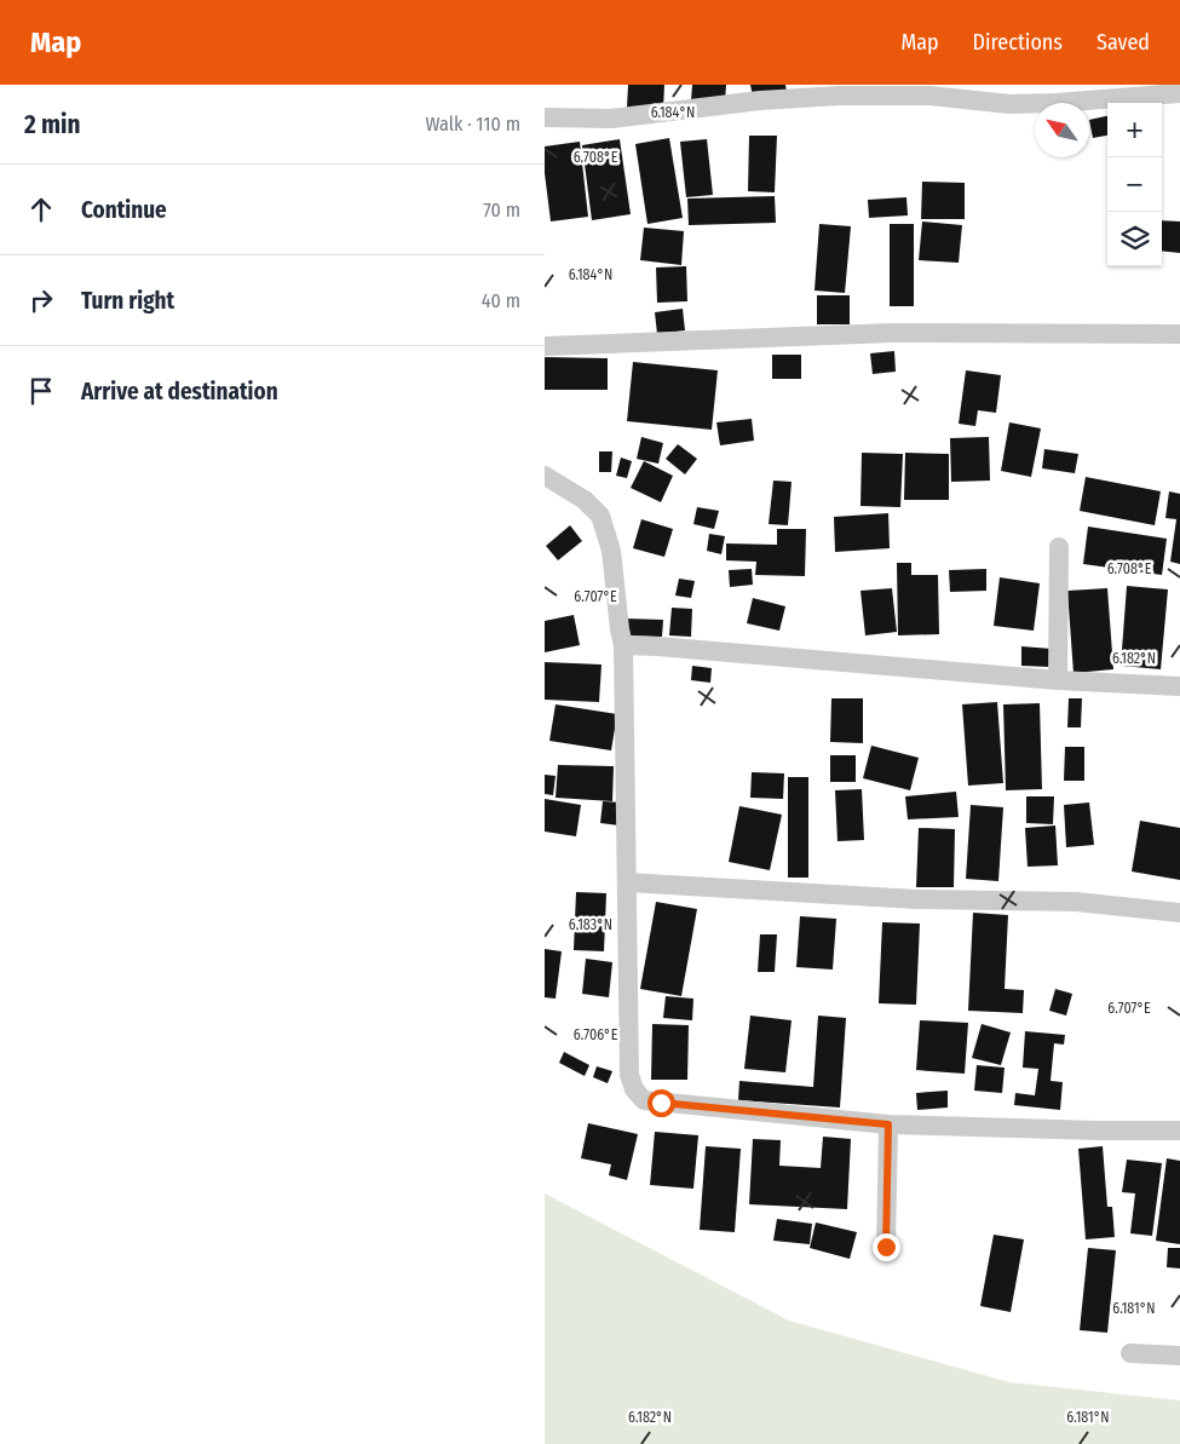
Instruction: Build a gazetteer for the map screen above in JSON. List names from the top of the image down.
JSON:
{
  "north": "top left",
  "page": {
    "header": "Map",
    "nav": ["Map", "Directions", "Saved"],
    "heading": ["2 min", "Walk · 110 m"],
    "map_buttons": ["+", "−"],
    "list": [
      ["Continue", "70 m"],
      ["Turn right", "40 m"],
      "Arrive at destination"
    ]
  },
  "coordinates": [
    "6.184°N",
    "6.708°E",
    "6.707°E",
    "6.182°N",
    "6.183°N",
    "6.706°E",
    "6.181°N"
  ]
}
